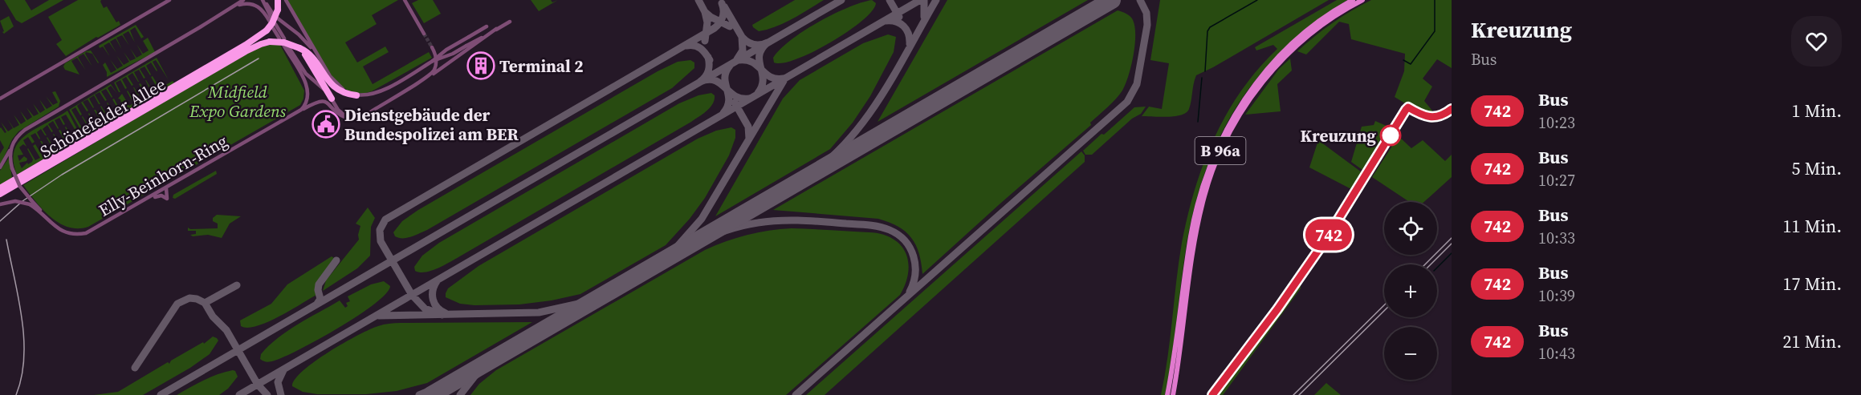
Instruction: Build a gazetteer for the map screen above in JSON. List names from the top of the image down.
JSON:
{
  "streets": {
    "highway": ["Schönefelder Allee"],
    "main road": ["B 96a"],
    "street": ["Elly-Beinhorn-Ring"]
  },
  "parks": ["Midfield Expo Gardens"],
  "places": {
    "building": ["Terminal 2"],
    "public building": ["Dienstgebäude der Bundespolizei am BER"],
    "other": ["Kreuzung"]
  },
  "lines": ["bus line 742"],
  "page": {
    "on_map": "742",
    "heading": ["Kreuzung", "Bus"],
    "list": [
      {
        "mark": "742",
        "name": "Bus",
        "note": "10:23",
        "value": "1 Min."
      },
      {
        "mark": "742",
        "name": "Bus",
        "note": "10:27",
        "value": "5 Min."
      },
      {
        "mark": "742",
        "name": "Bus",
        "note": "10:33",
        "value": "11 Min."
      },
      {
        "mark": "742",
        "name": "Bus",
        "note": "10:39",
        "value": "17 Min."
      },
      {
        "mark": "742",
        "name": "Bus",
        "note": "10:43",
        "value": "21 Min."
      }
    ],
    "map_buttons": ["+", "−"]
  }
}
